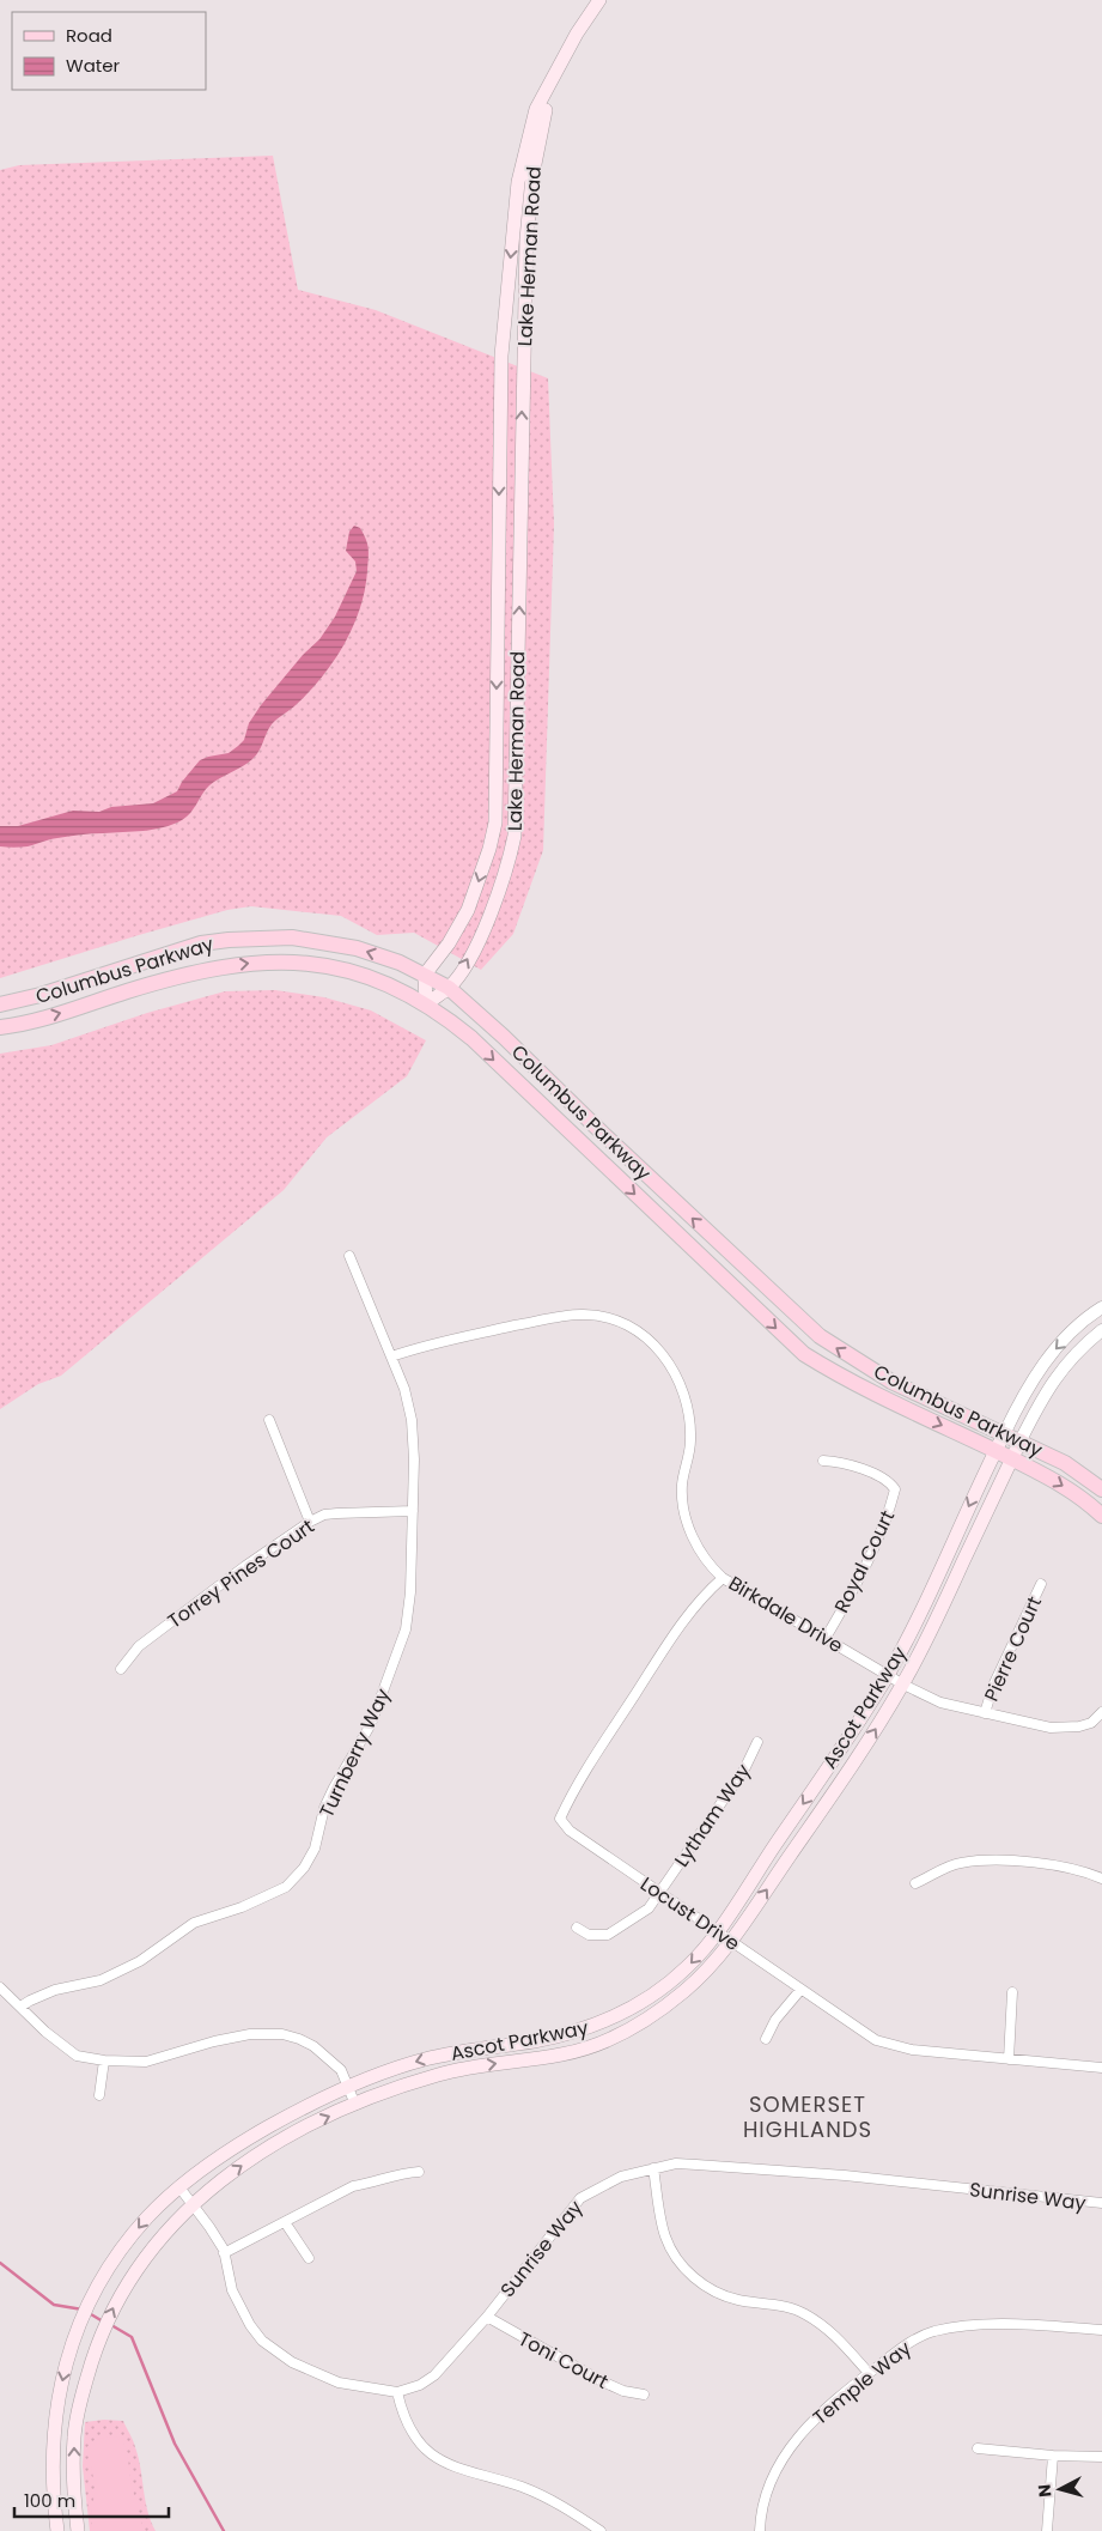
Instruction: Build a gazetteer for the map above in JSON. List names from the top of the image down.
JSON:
{
  "streets": {
    "main road": ["Lake Herman Road", "Columbus Parkway", "Ascot Parkway"],
    "street": [
      "Royal Court",
      "Torrey Pines Court",
      "Birkdale Drive",
      "Pierre Court",
      "Turnberry Way",
      "Lytham Way",
      "Locust Drive",
      "Sunrise Way",
      "Toni Court",
      "Temple Way"
    ]
  },
  "crossings": [
    ["Lake Herman Road", "Columbus Parkway"],
    ["Columbus Parkway", "Ascot Parkway"],
    ["Royal Court", "Birkdale Drive"],
    ["Torrey Pines Court", "Turnberry Way"],
    ["Birkdale Drive", "Pierre Court"],
    ["Birkdale Drive", "Ascot Parkway"],
    ["Birkdale Drive", "Turnberry Way"],
    ["Birkdale Drive", "Locust Drive"],
    ["Ascot Parkway", "Locust Drive"],
    ["Lytham Way", "Locust Drive"],
    ["Sunrise Way", "Toni Court"]
  ],
  "districts": ["SOMERSET HIGHLANDS"],
  "legend": ["Road", "Water"],
  "scale_bar": "100 m",
  "north": "left"
}
